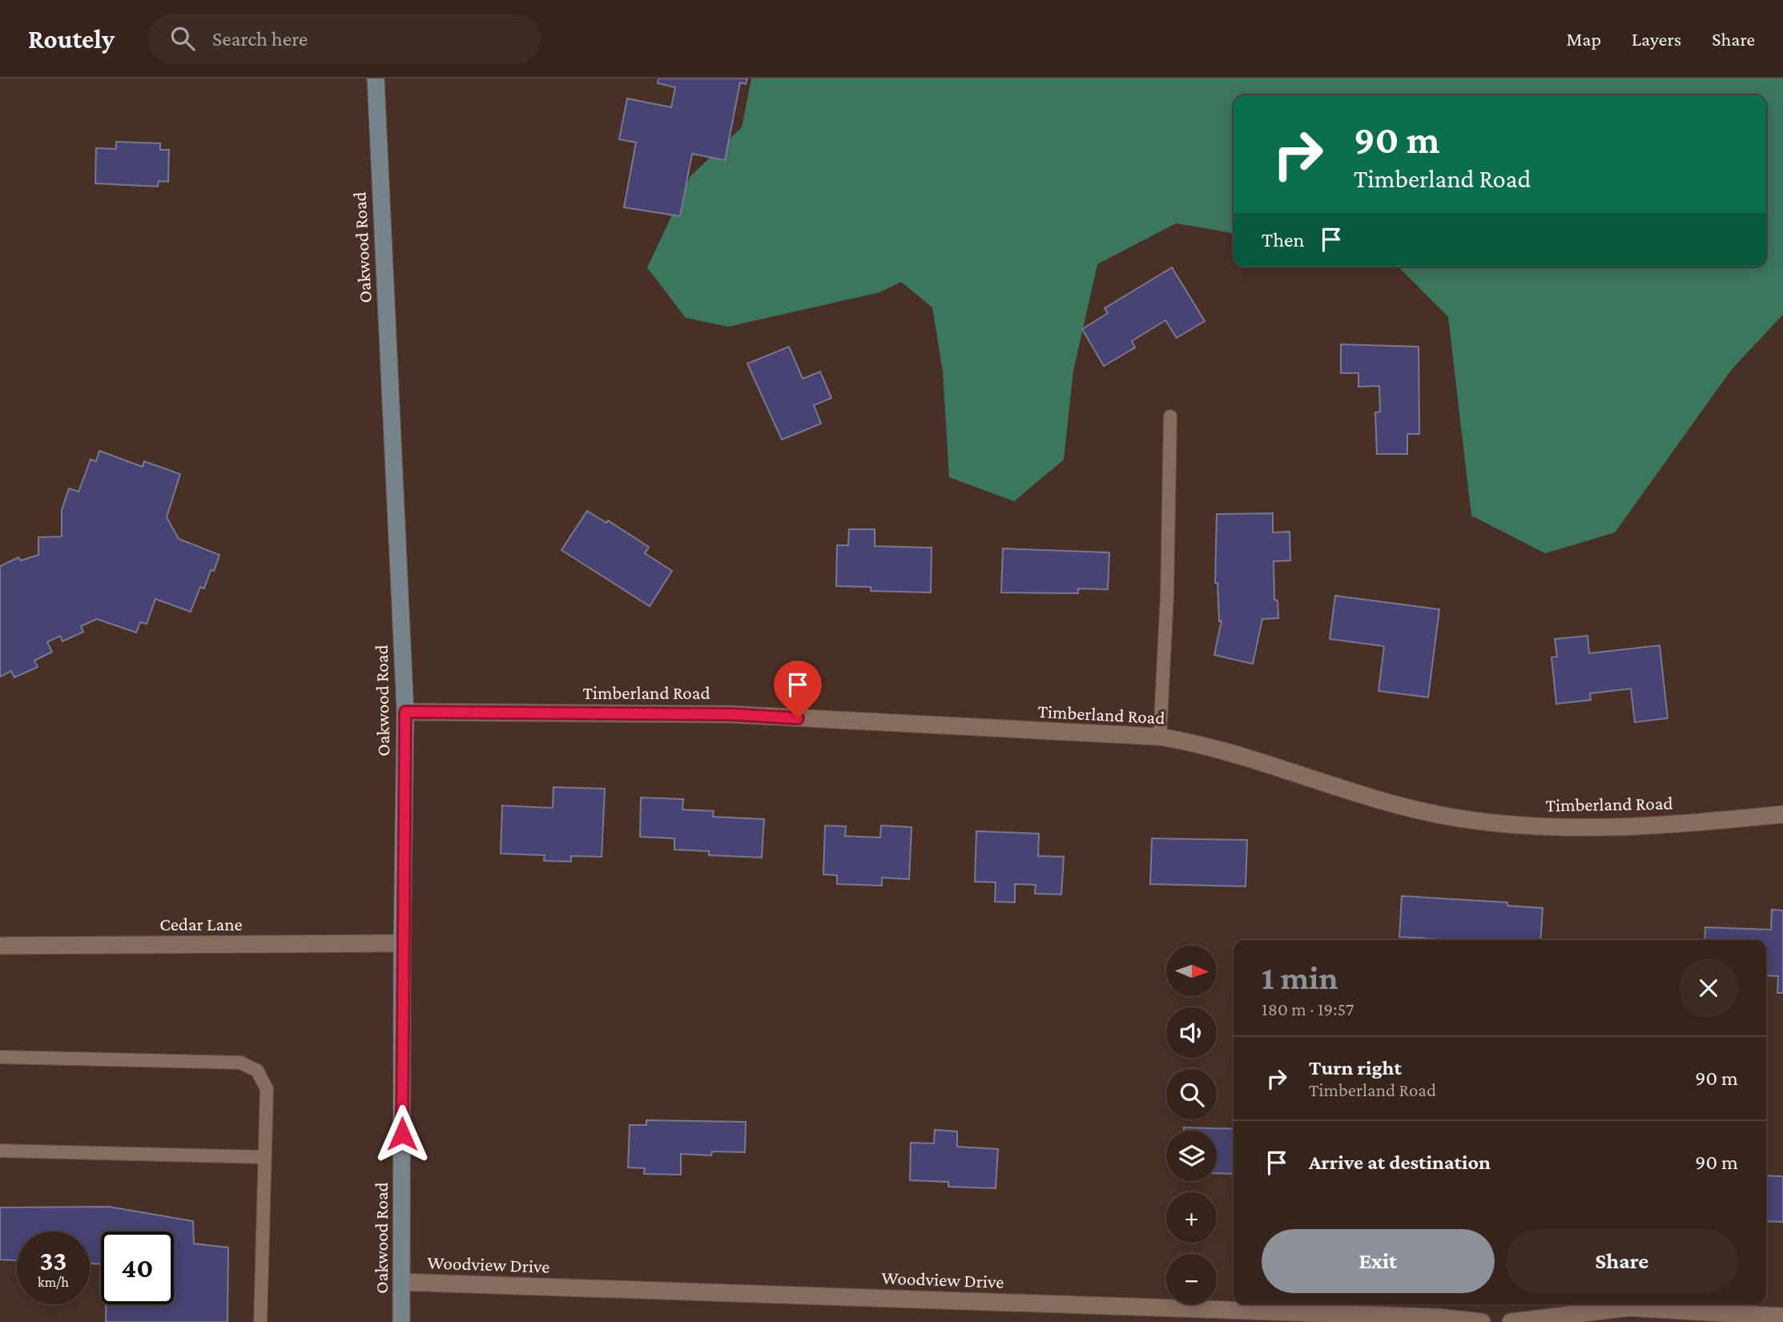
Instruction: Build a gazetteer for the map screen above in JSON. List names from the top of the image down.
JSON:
{
  "streets": {
    "street": [
      "Oakwood Road",
      "Timberland Road",
      "Cedar Lane",
      "Woodview Drive"
    ]
  },
  "crossings": [
    ["Oakwood Road", "Timberland Road"],
    ["Oakwood Road", "Cedar Lane"],
    ["Oakwood Road", "Woodview Drive"]
  ],
  "north": "right",
  "page": {
    "header": "Routely",
    "search": "Search here",
    "nav": ["Map", "Layers", "Share"],
    "turn": ["90 m", "Timberland Road"],
    "then": "Then",
    "heading": ["1 min", "180 m · 19:57"],
    "map_buttons": ["+", "−"],
    "list": [
      {
        "name": "Turn right",
        "note": "Timberland Road",
        "value": "90 m"
      },
      {
        "name": "Arrive at destination",
        "value": "90 m"
      }
    ],
    "buttons": ["Exit", "Share"],
    "speed": "33 km/h",
    "limit": "40"
  }
}
